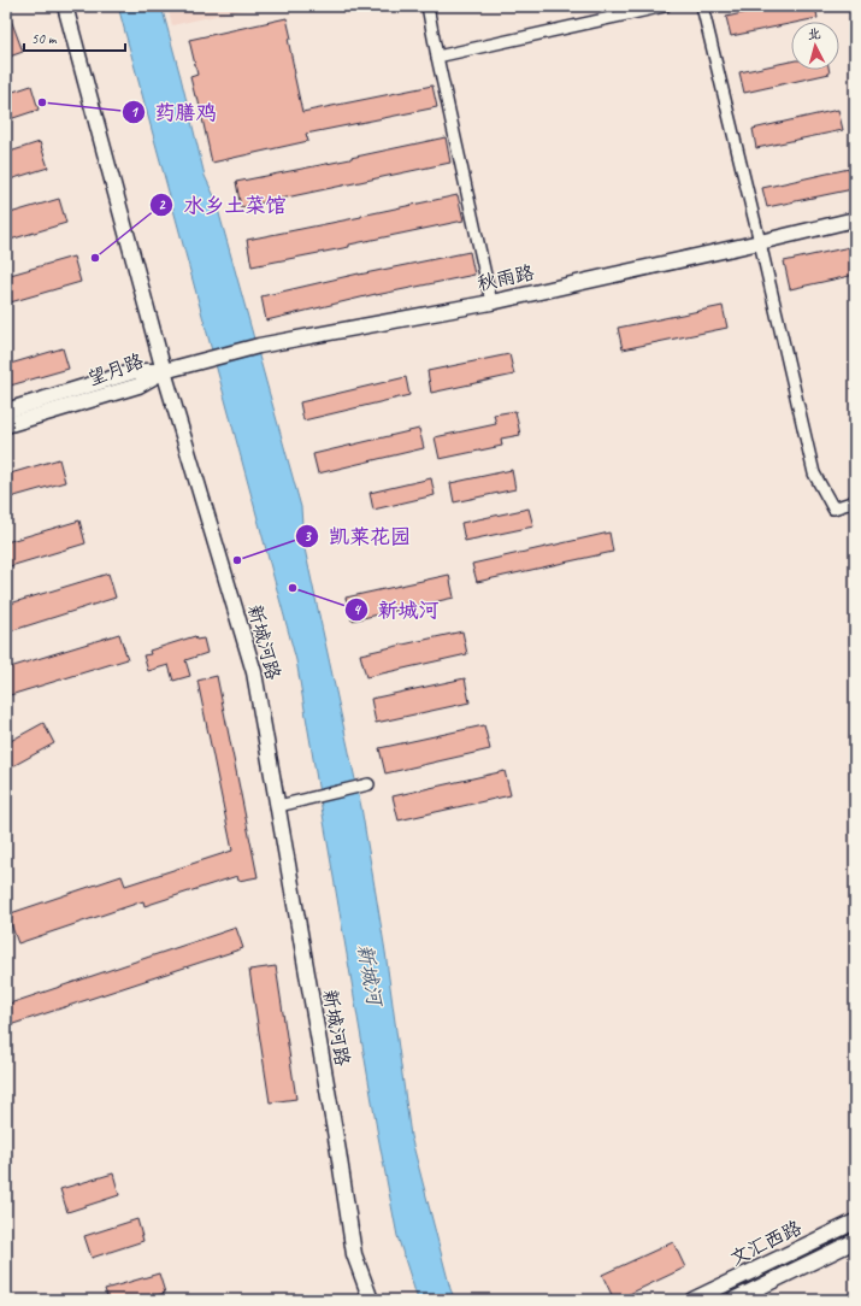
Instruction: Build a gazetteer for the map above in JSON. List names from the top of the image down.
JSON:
{
  "streets": {
    "street": [
      "秋雨路",
      "望月路",
      "新城河路",
      "文汇西路"
    ]
  },
  "crossings": [
    ["秋雨路", "望月路"],
    ["秋雨路", "新城河路"],
    ["望月路", "新城河路"]
  ],
  "water": ["新城河"],
  "places": [
    "药膳鸡",
    "水乡土菜馆",
    "凯莱花园",
    "新城河"
  ],
  "scale_bar": "50 m",
  "north": "top"
}
